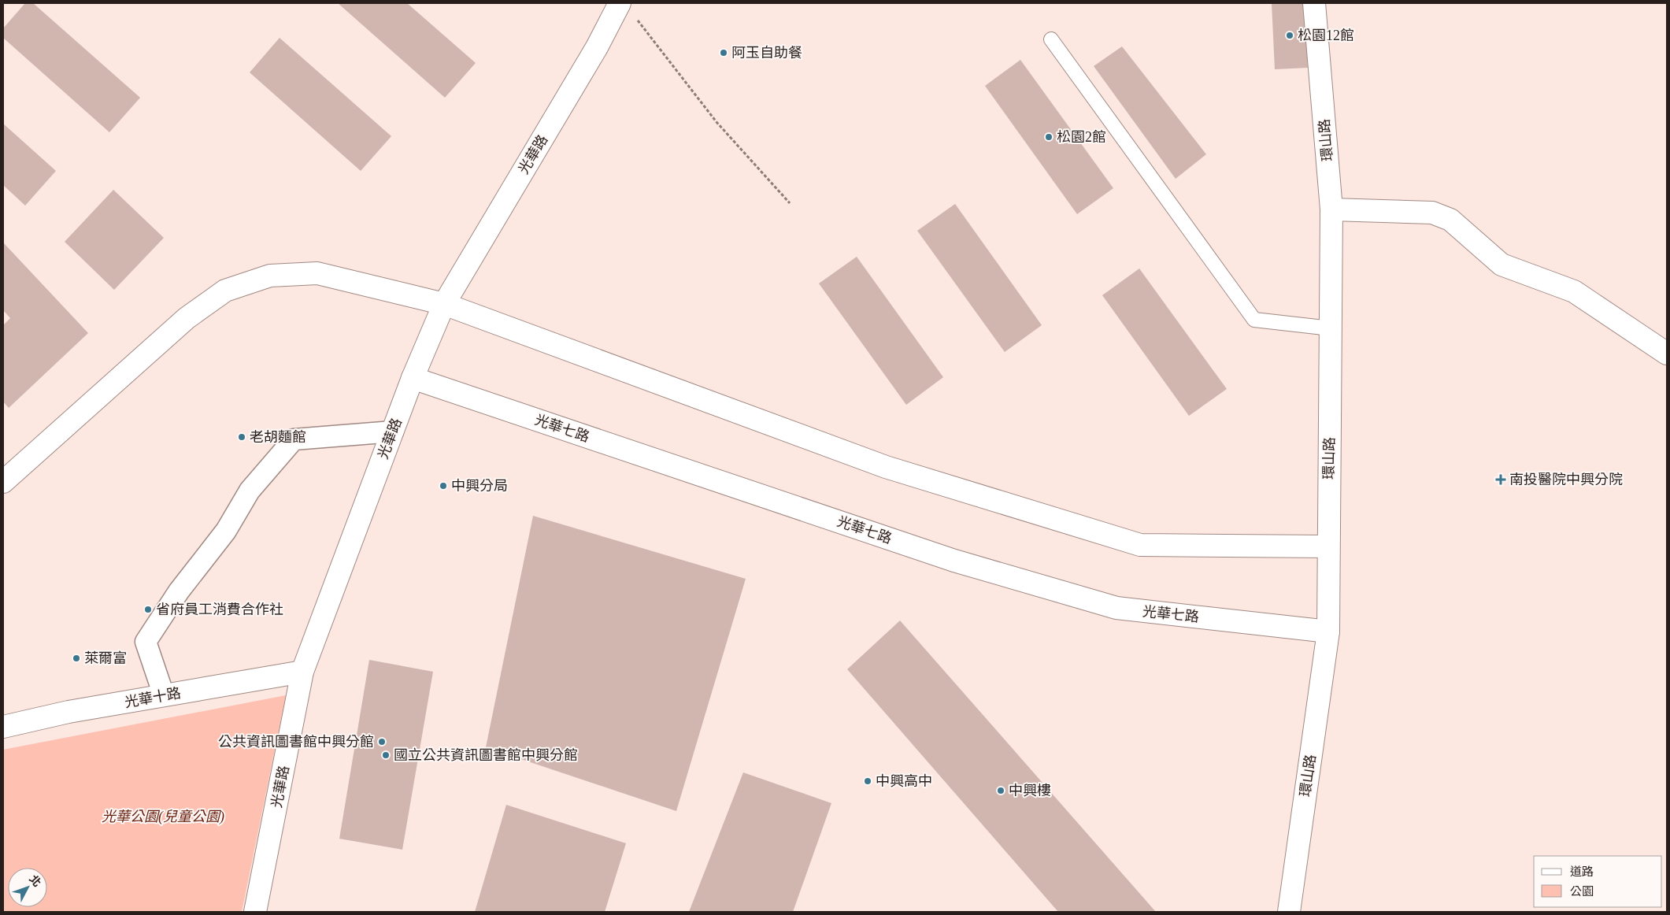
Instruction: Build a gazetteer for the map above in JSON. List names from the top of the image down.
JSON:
{
  "streets": {
    "street": [
      "環山路",
      "光華路",
      "光華七路",
      "光華十路"
    ]
  },
  "crossings": [
    ["環山路", "光華七路"],
    ["光華路", "光華七路"],
    ["光華路", "光華十路"]
  ],
  "parks": ["光華公園(兒童公園)"],
  "places": {
    "other": [
      "松園12館",
      "阿玉自助餐",
      "松園2館",
      "老胡麵館",
      "中興分局",
      "省府員工消費合作社",
      "萊爾富",
      "公共資訊圖書館中興分館",
      "國立公共資訊圖書館中興分館",
      "中興高中",
      "中興樓"
    ],
    "health": ["南投醫院中興分院"]
  },
  "legend": ["道路", "公園"],
  "north": "top right"
}
